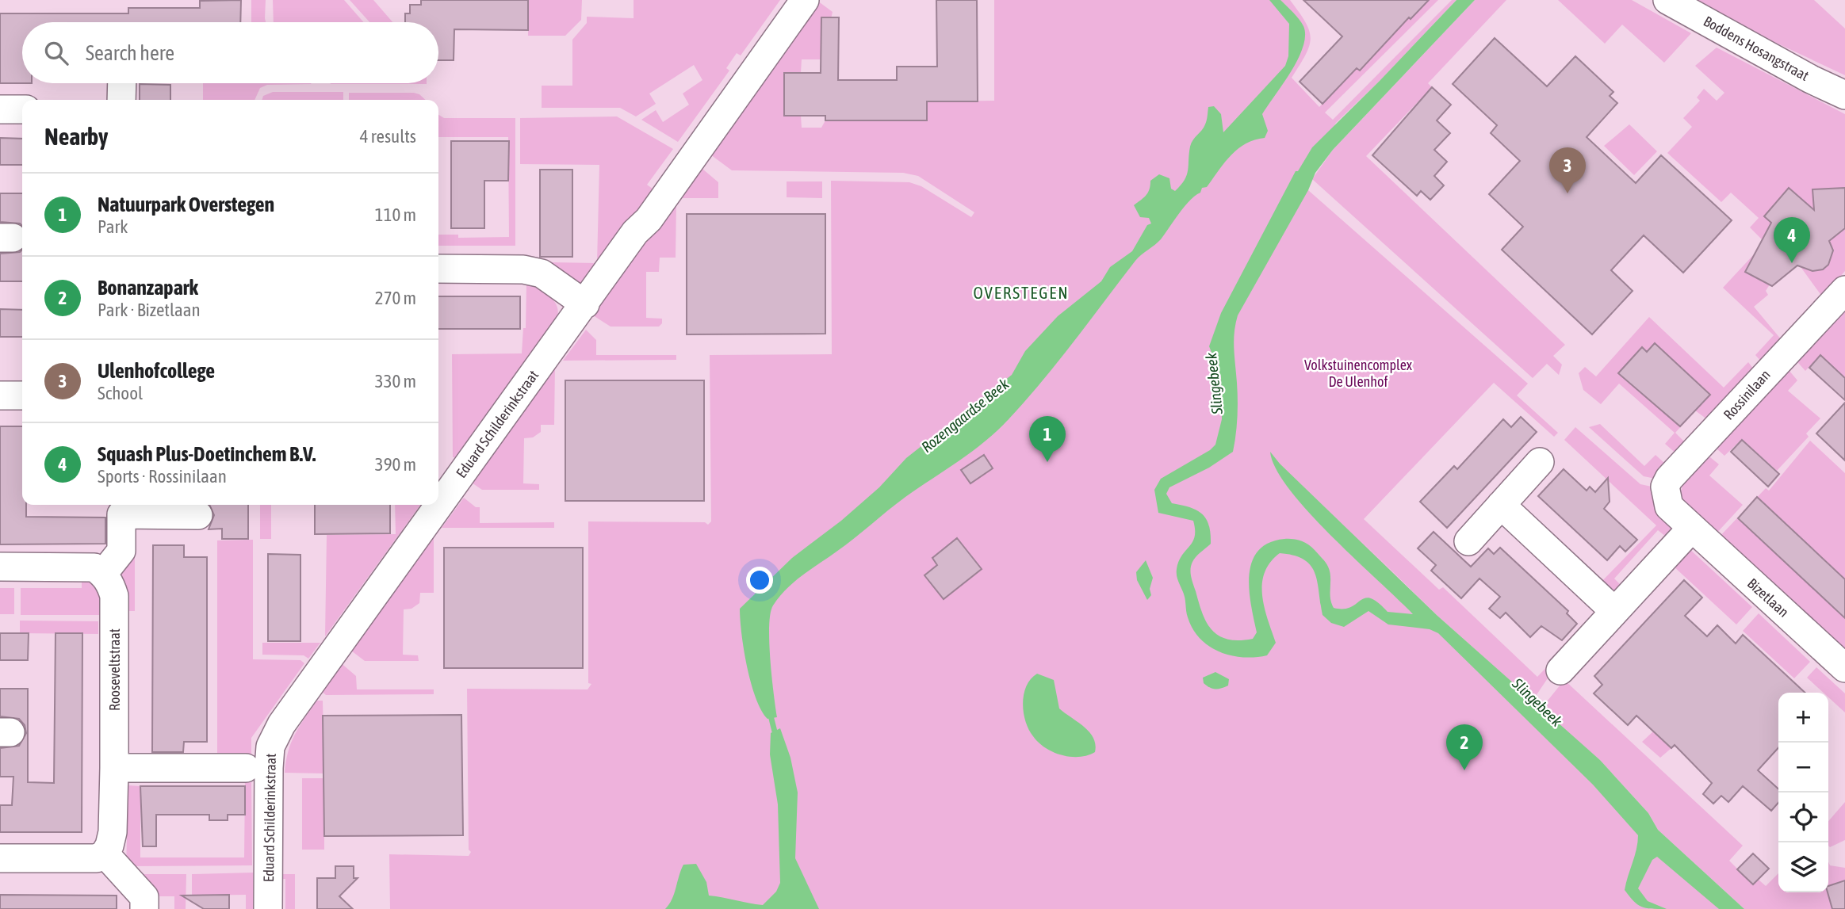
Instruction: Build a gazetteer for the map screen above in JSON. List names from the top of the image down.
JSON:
{
  "streets": {
    "street": [
      "Boddens Hosangstraat",
      "Rossinilaan",
      "Eduard Schilderinkstraat",
      "Bizetlaan",
      "Rooseveltstraat"
    ]
  },
  "crossings": [
    ["Rossinilaan", "Bizetlaan"]
  ],
  "districts": ["OVERSTEGEN"],
  "water": ["Slingebeek", "Rozengaardse Beek"],
  "parks": ["Volkstuinencomplex De Ulenhof"],
  "page": {
    "search": "Search here",
    "heading": ["Nearby", "4 results"],
    "pins": [
      "3",
      "4",
      "1",
      "2"
    ],
    "list": [
      {
        "mark": "1",
        "name": "Natuurpark Overstegen",
        "note": "Park",
        "value": "110 m"
      },
      {
        "mark": "2",
        "name": "Bonanzapark",
        "note": "Park · Bizetlaan",
        "value": "270 m"
      },
      {
        "mark": "3",
        "name": "Ulenhofcollege",
        "note": "School",
        "value": "330 m"
      },
      {
        "mark": "4",
        "name": "Squash Plus-Doetinchem B.V.",
        "note": "Sports · Rossinilaan",
        "value": "390 m"
      }
    ],
    "map_buttons": ["+", "−"]
  }
}
